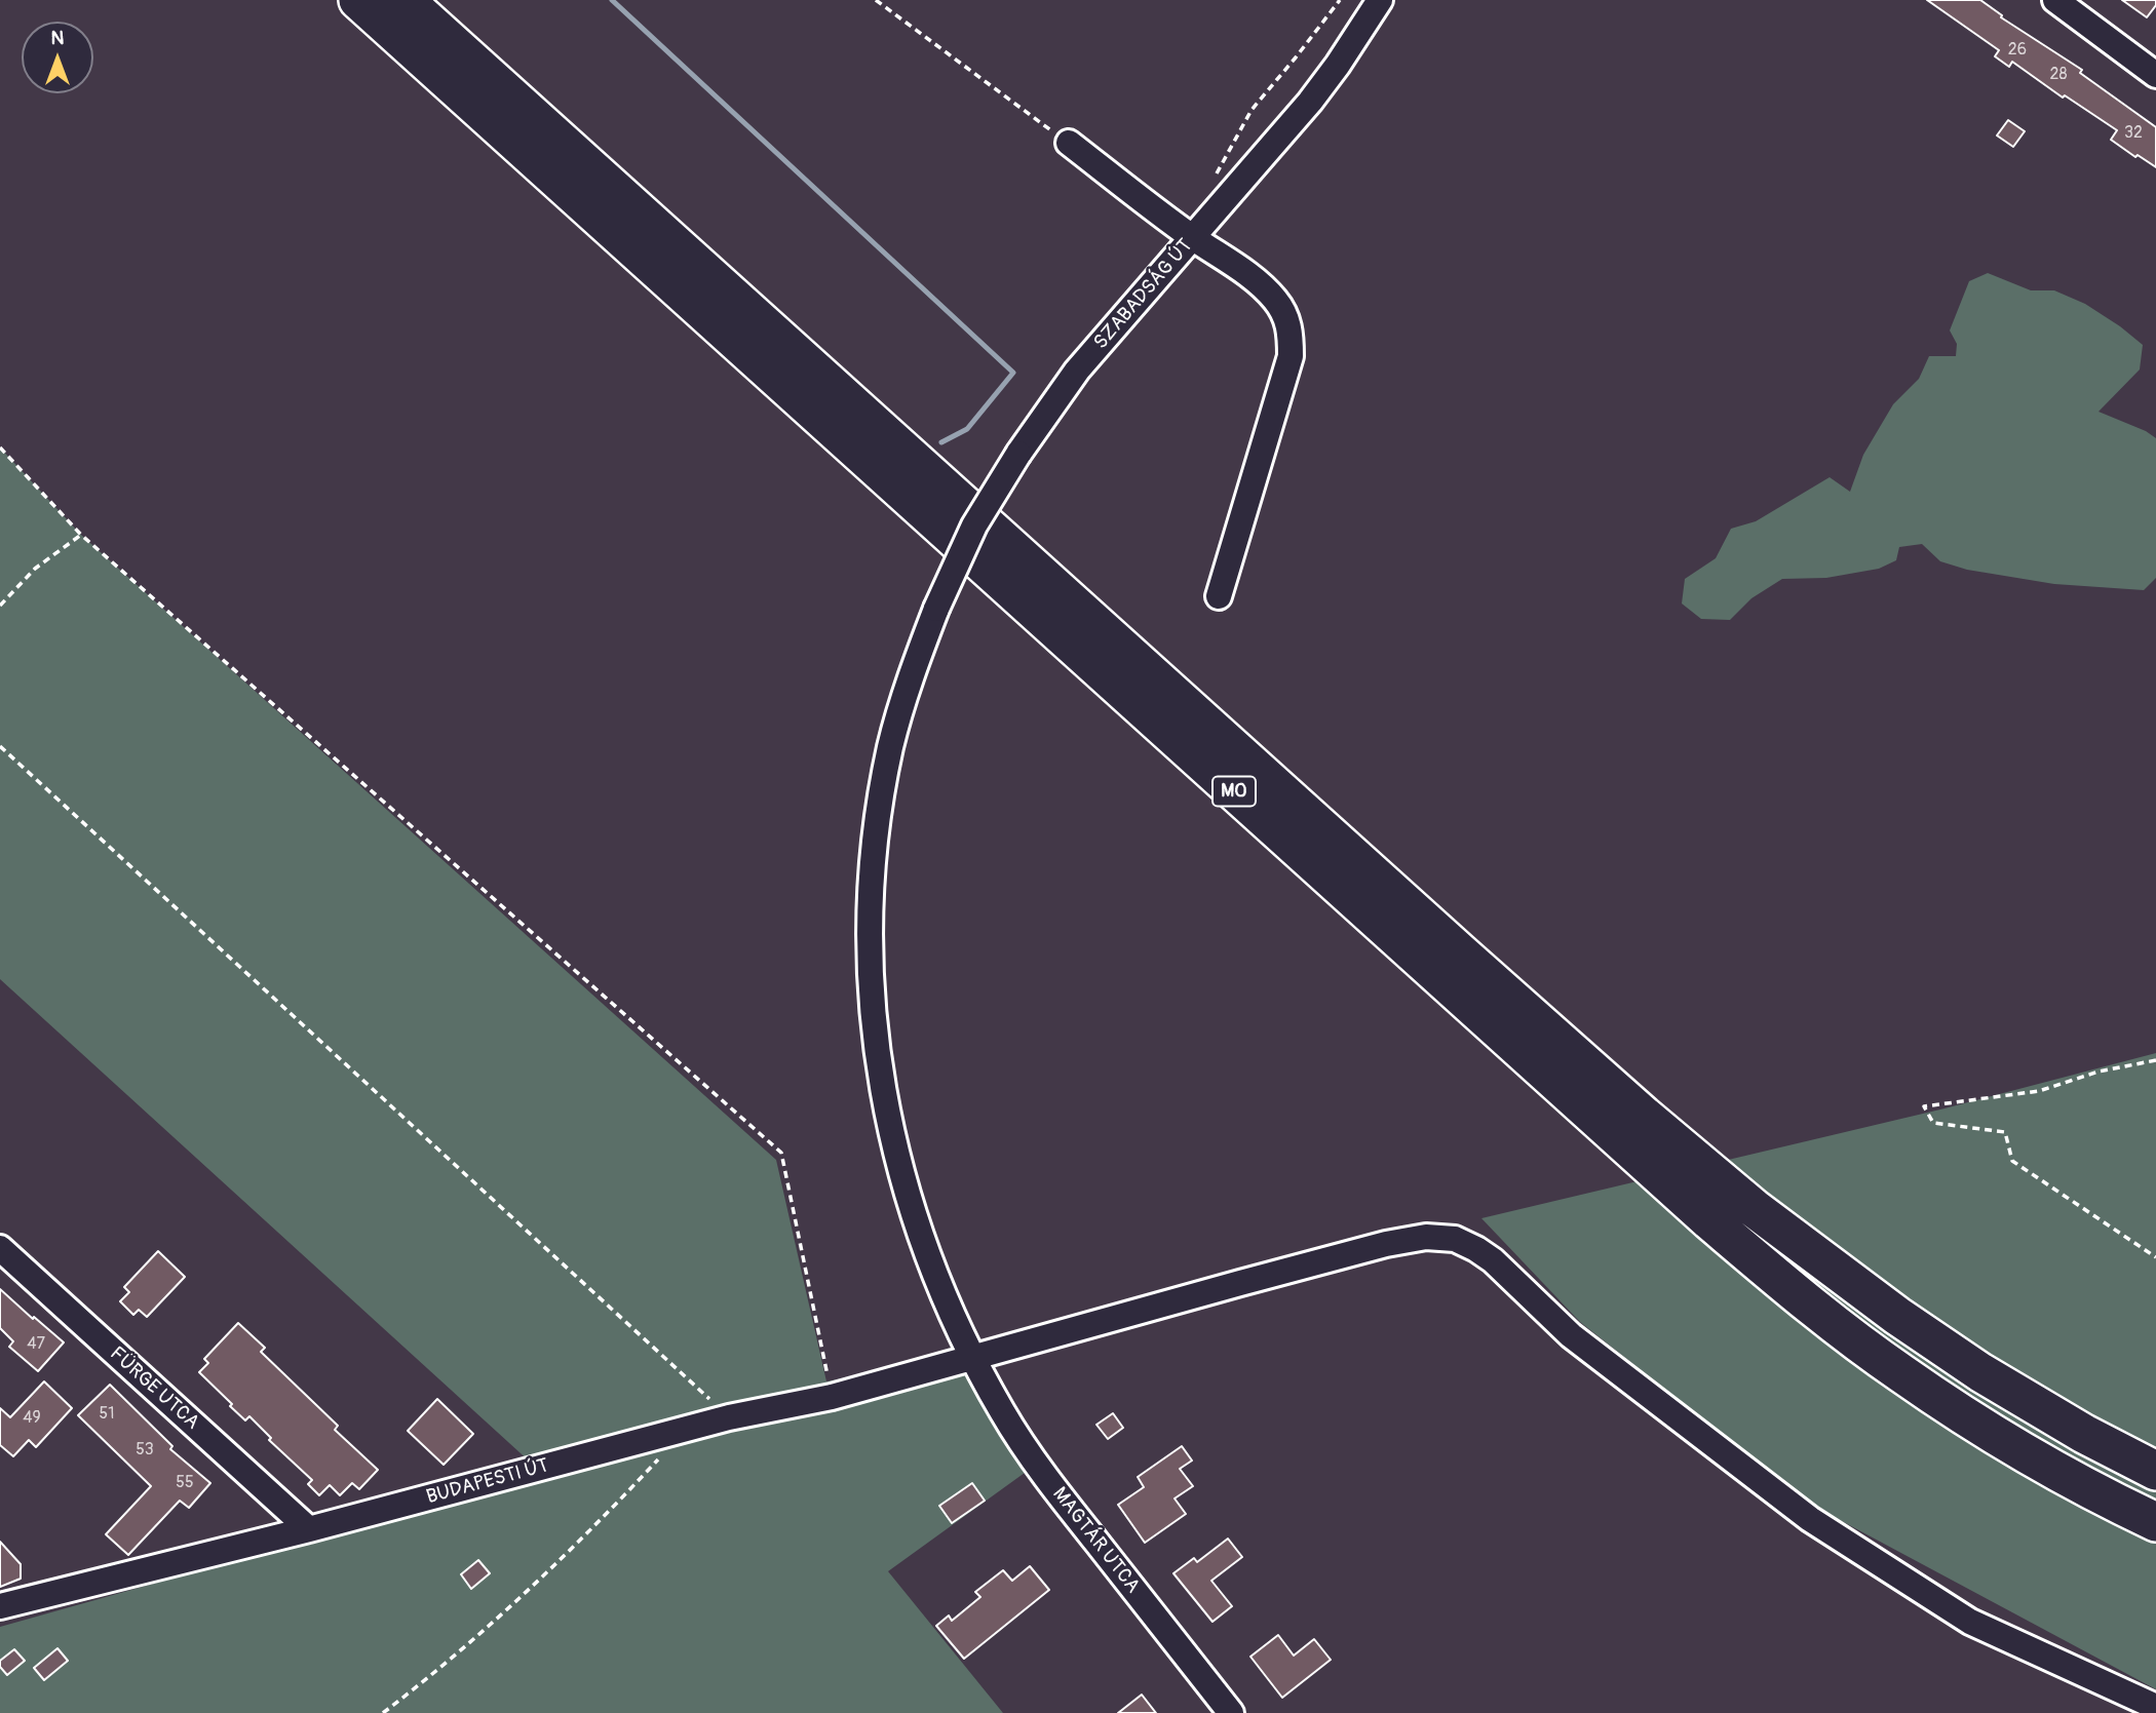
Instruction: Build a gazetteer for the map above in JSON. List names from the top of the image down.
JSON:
{
  "streets": {
    "highway": ["M0"],
    "street": [
      "SZABADSÁG ÚT",
      "FÜRGE UTCA",
      "BUDAPESTI ÚT",
      "MAGTÁR UTCA"
    ]
  },
  "crossings": [
    ["SZABADSÁG ÚT", "MAGTÁR UTCA"],
    ["FÜRGE UTCA", "BUDAPESTI ÚT"],
    ["BUDAPESTI ÚT", "MAGTÁR UTCA"]
  ],
  "house_numbers": [
    "26",
    "28",
    "32",
    "47",
    "51",
    "49",
    "53",
    "55"
  ],
  "north": "top"
}
